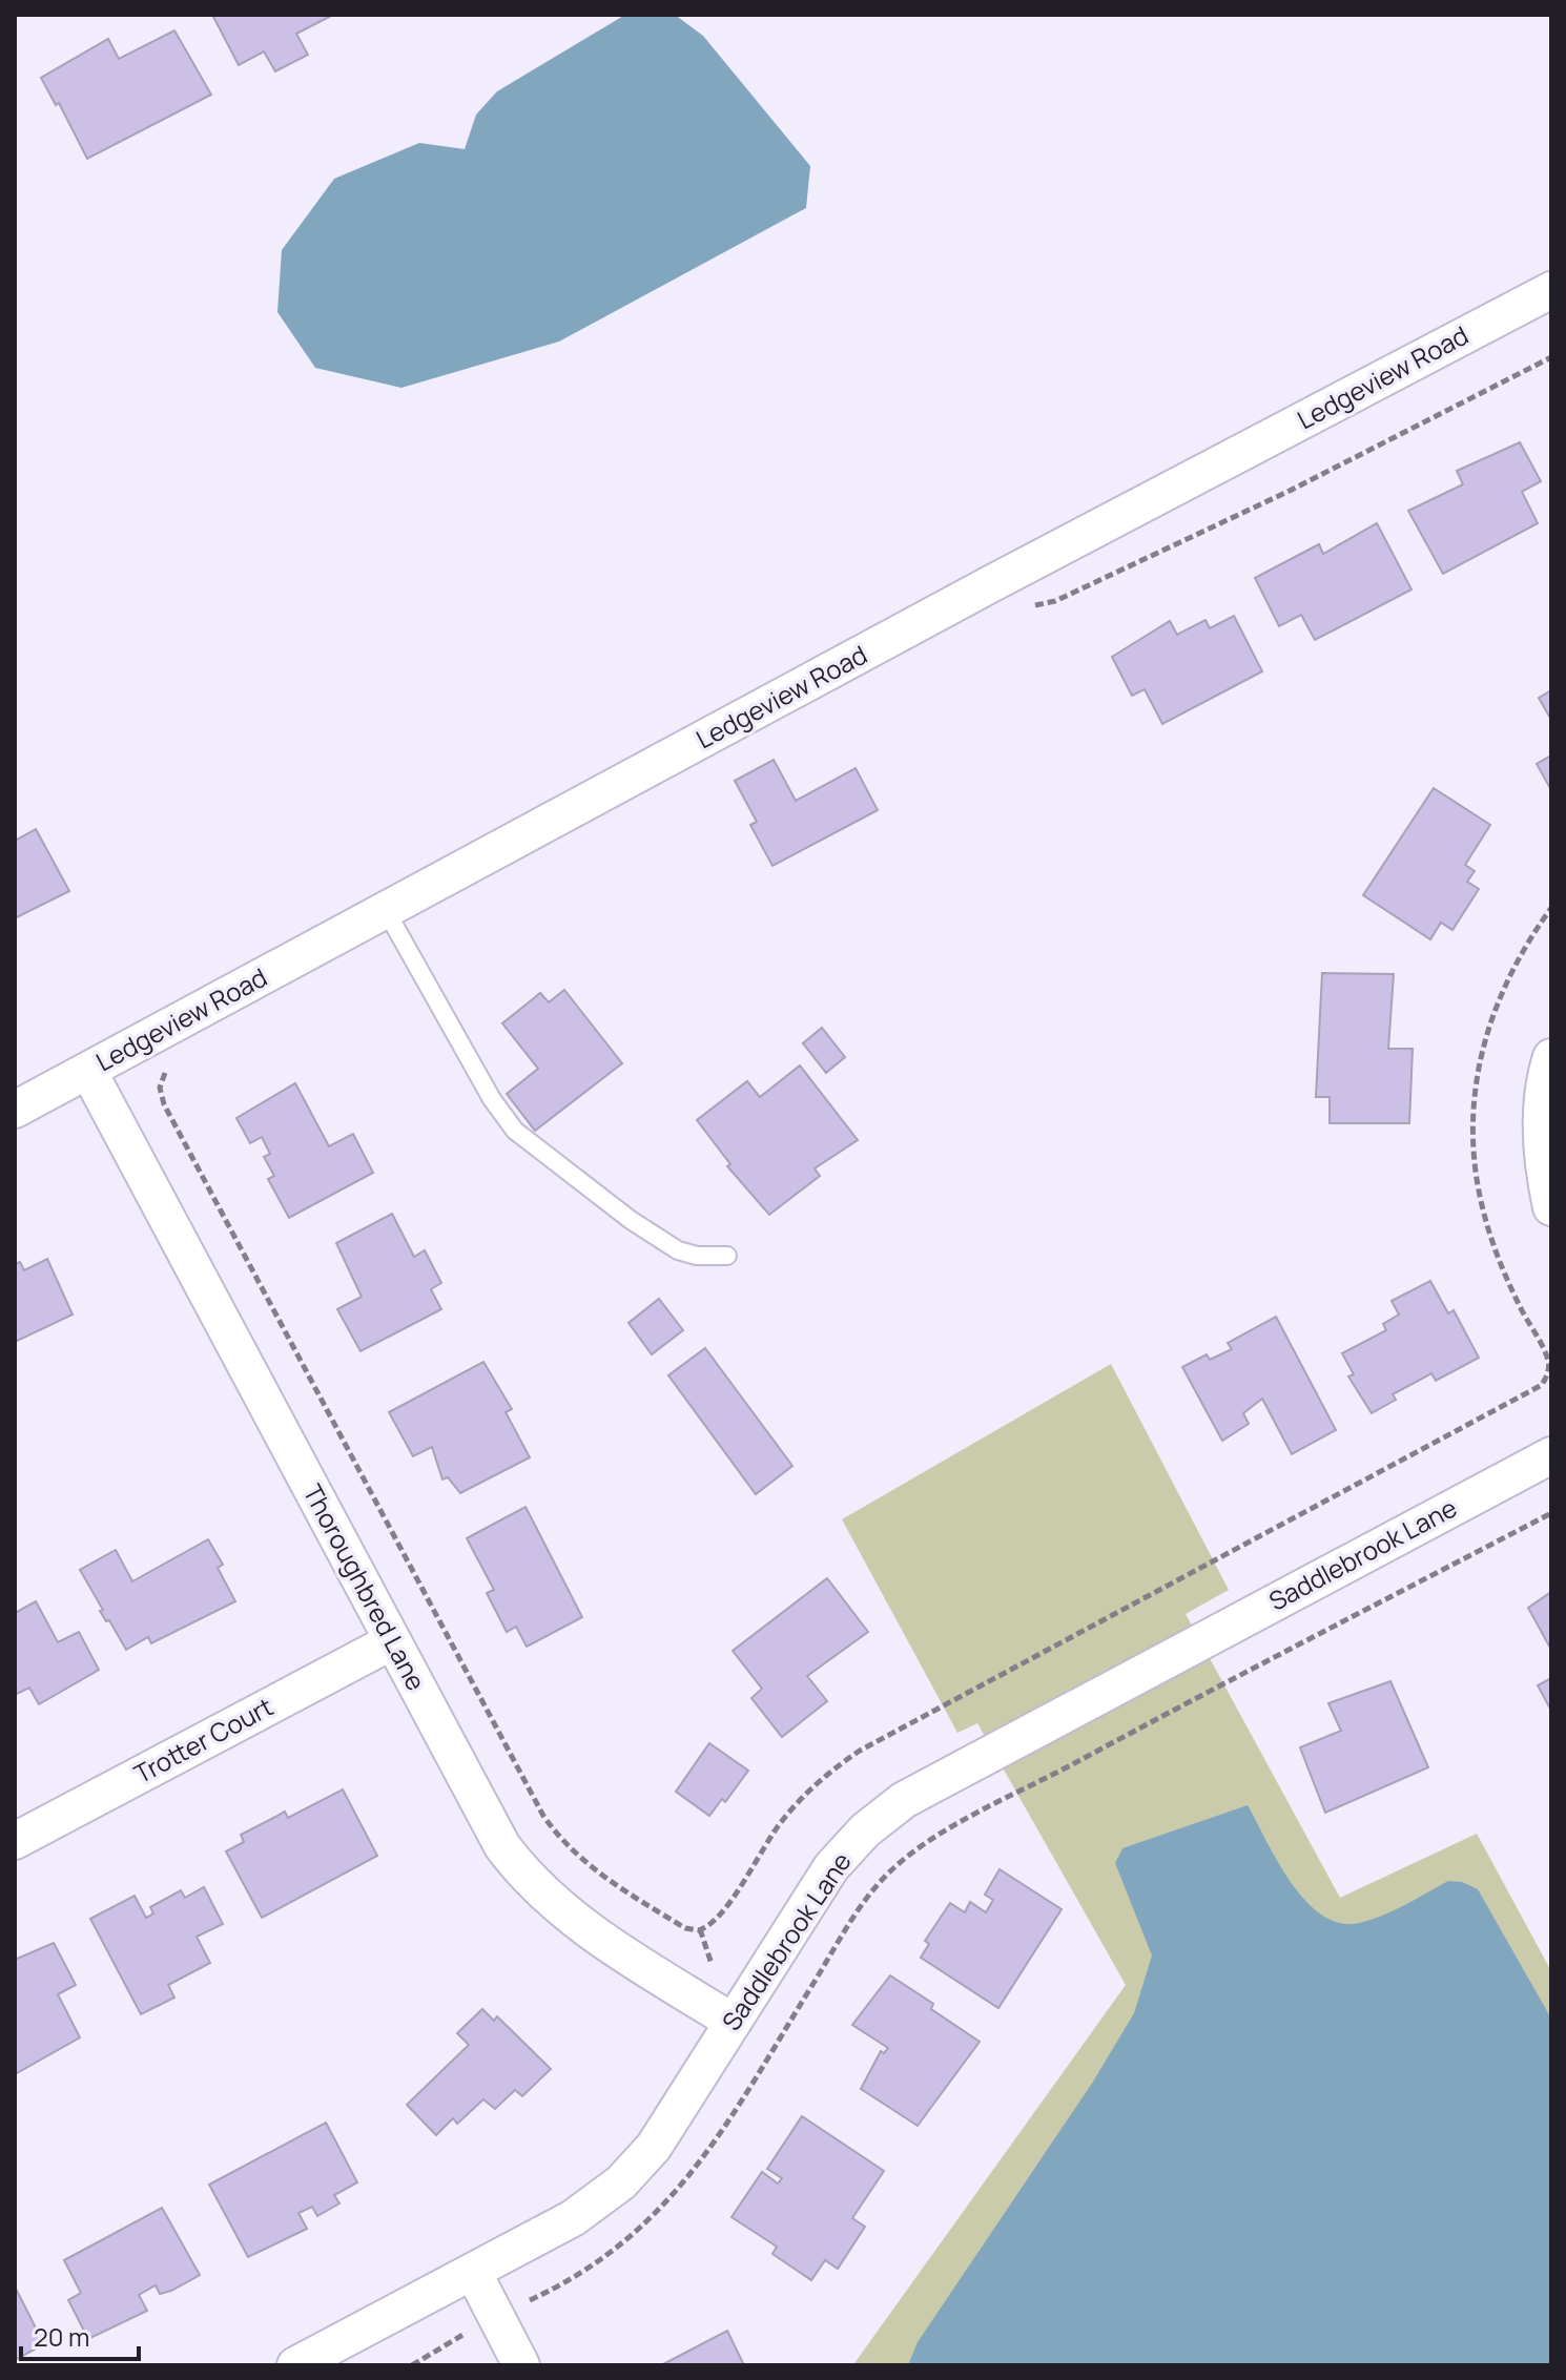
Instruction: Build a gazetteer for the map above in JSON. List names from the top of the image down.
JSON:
{
  "streets": {
    "street": [
      "Ledgeview Road",
      "Saddlebrook Lane",
      "Thoroughbred Lane",
      "Trotter Court"
    ]
  },
  "crossings": [
    ["Ledgeview Road", "Thoroughbred Lane"],
    ["Saddlebrook Lane", "Thoroughbred Lane"],
    ["Thoroughbred Lane", "Trotter Court"]
  ],
  "scale_bar": "20 m"
}
